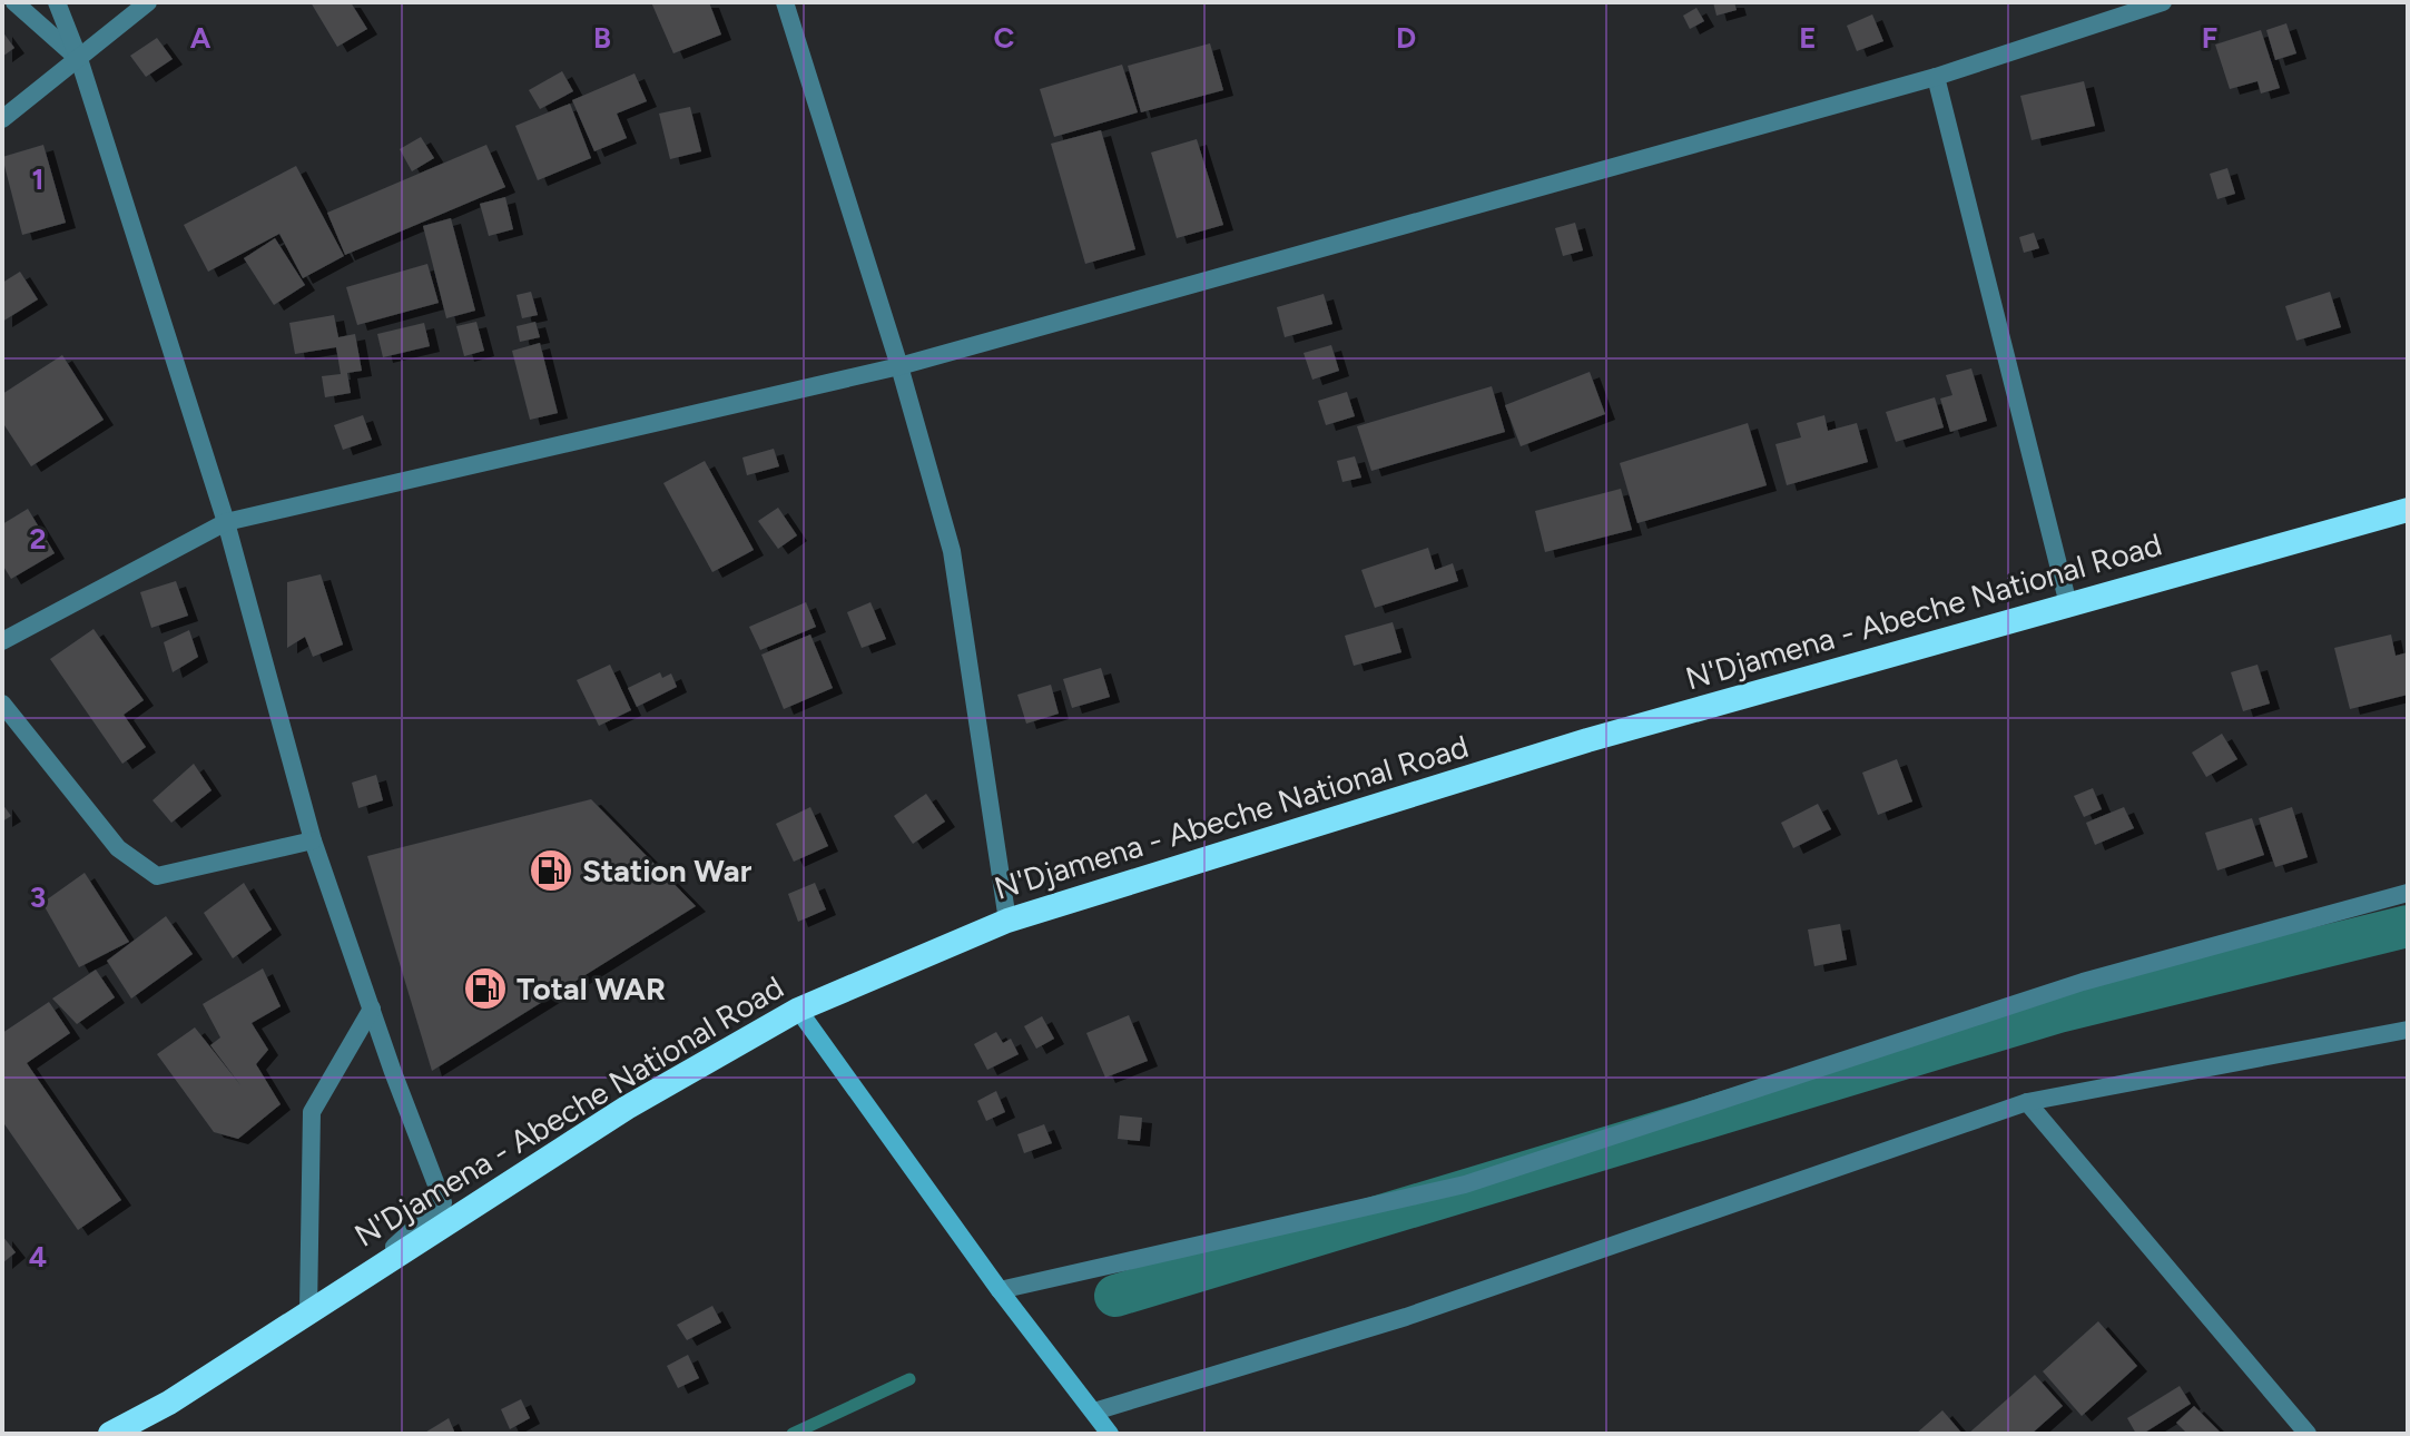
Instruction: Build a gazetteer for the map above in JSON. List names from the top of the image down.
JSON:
{
  "streets": {
    "highway": ["N'Djamena - Abeche National Road"]
  },
  "places": {
    "fuel station": ["Station War", "Total WAR"]
  },
  "grid": {
    "columns": [
      "A",
      "B",
      "C",
      "D",
      "E",
      "F"
    ],
    "rows": [
      "1",
      "2",
      "3",
      "4"
    ]
  }
}
